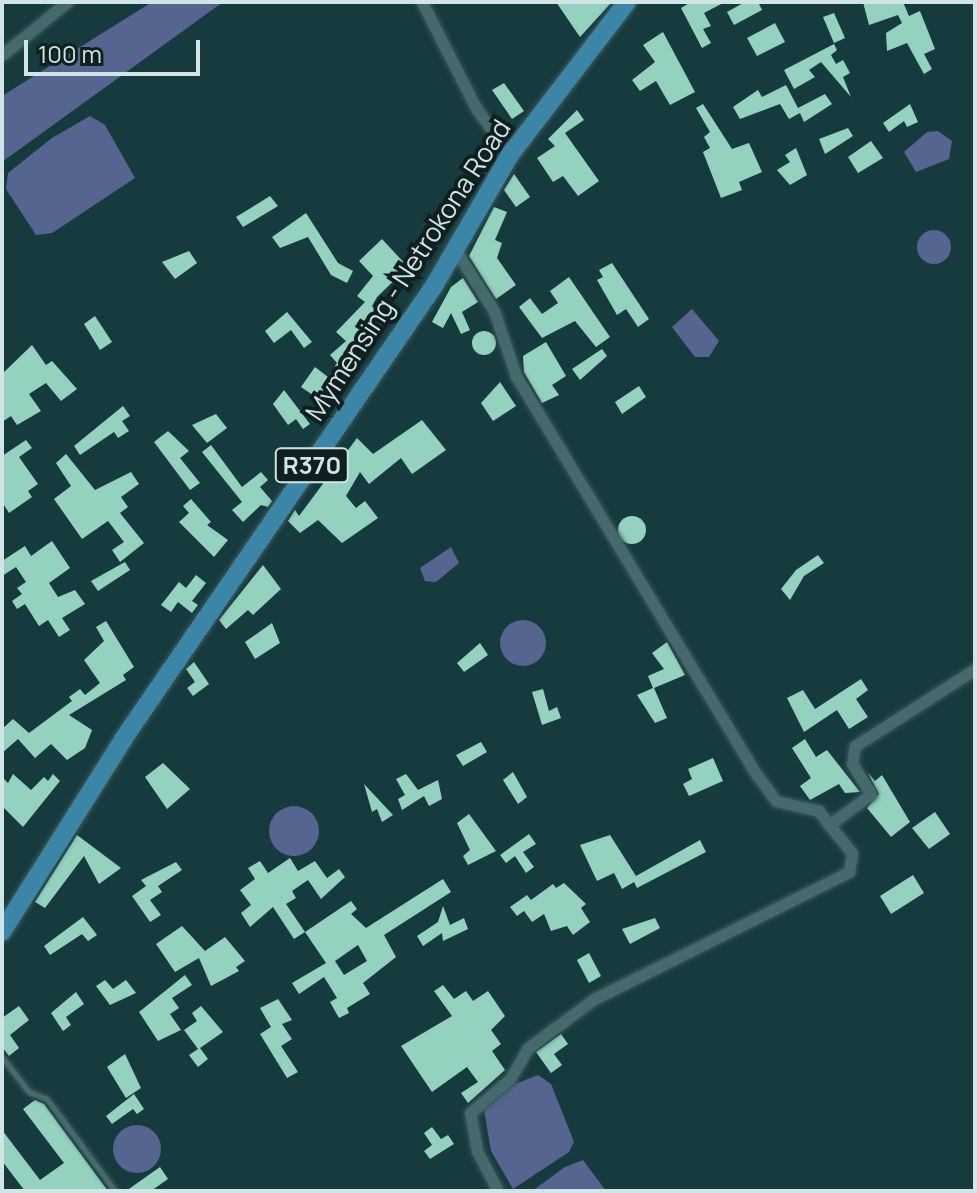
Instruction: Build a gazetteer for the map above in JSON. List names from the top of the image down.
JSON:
{
  "streets": {
    "main road": ["Mymensing - Netrokona Road", "R370"]
  },
  "scale_bar": "100 m"
}
